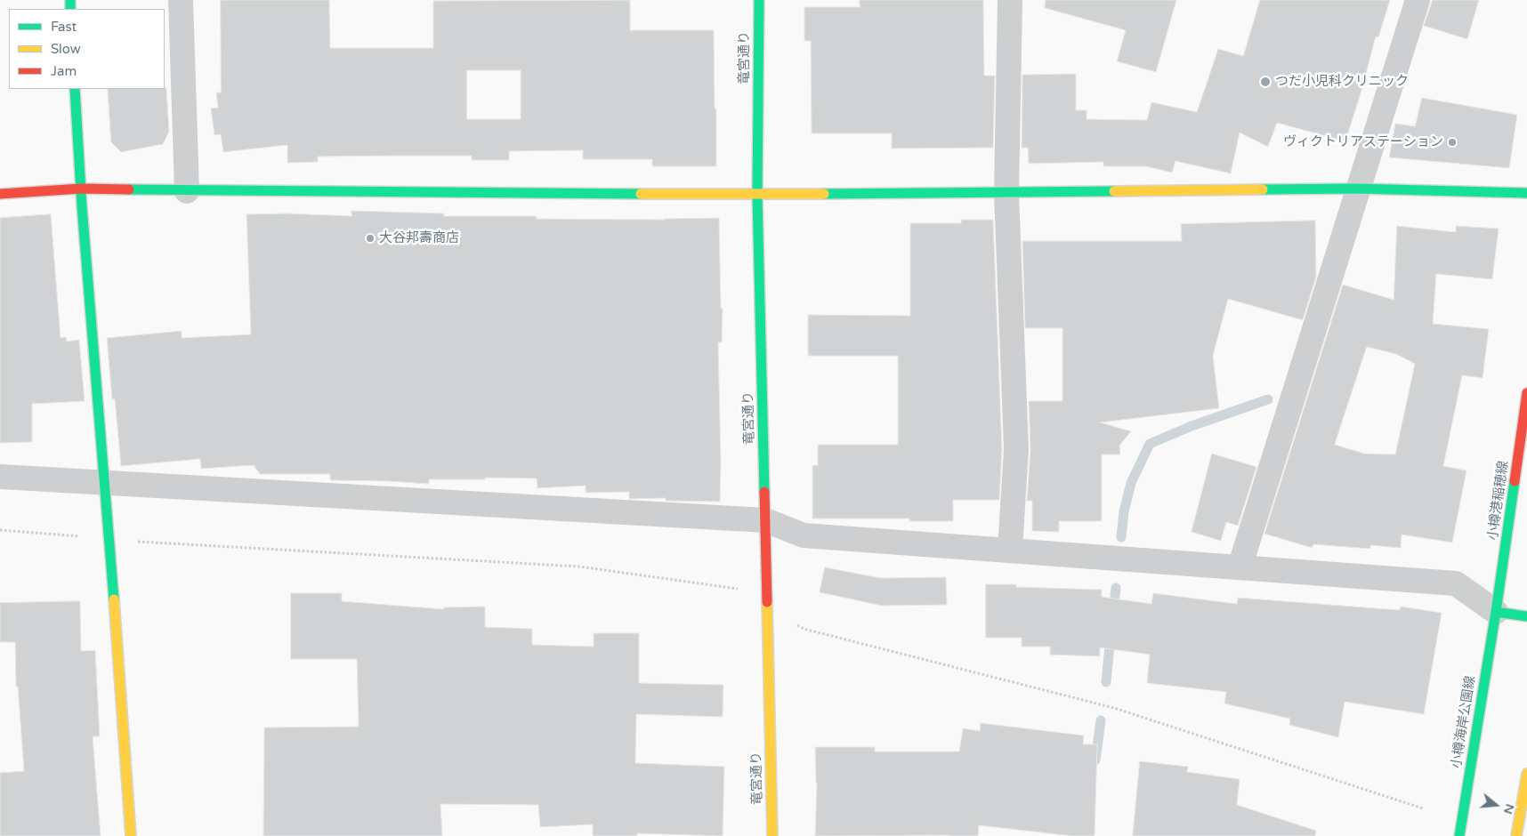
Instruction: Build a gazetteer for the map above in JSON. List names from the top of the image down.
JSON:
{
  "streets": {
    "street": ["竜宮通り", "小樽港稲穂線", "小樽海岸公園線"]
  },
  "crossings": [
    ["小樽港稲穂線", "小樽海岸公園線"]
  ],
  "places": ["つだ小児科クリニック", "ヴィクトリアステーション", "大谷邦壽商店"],
  "legend": ["Fast", "Slow", "Jam"],
  "north": "right"
}
